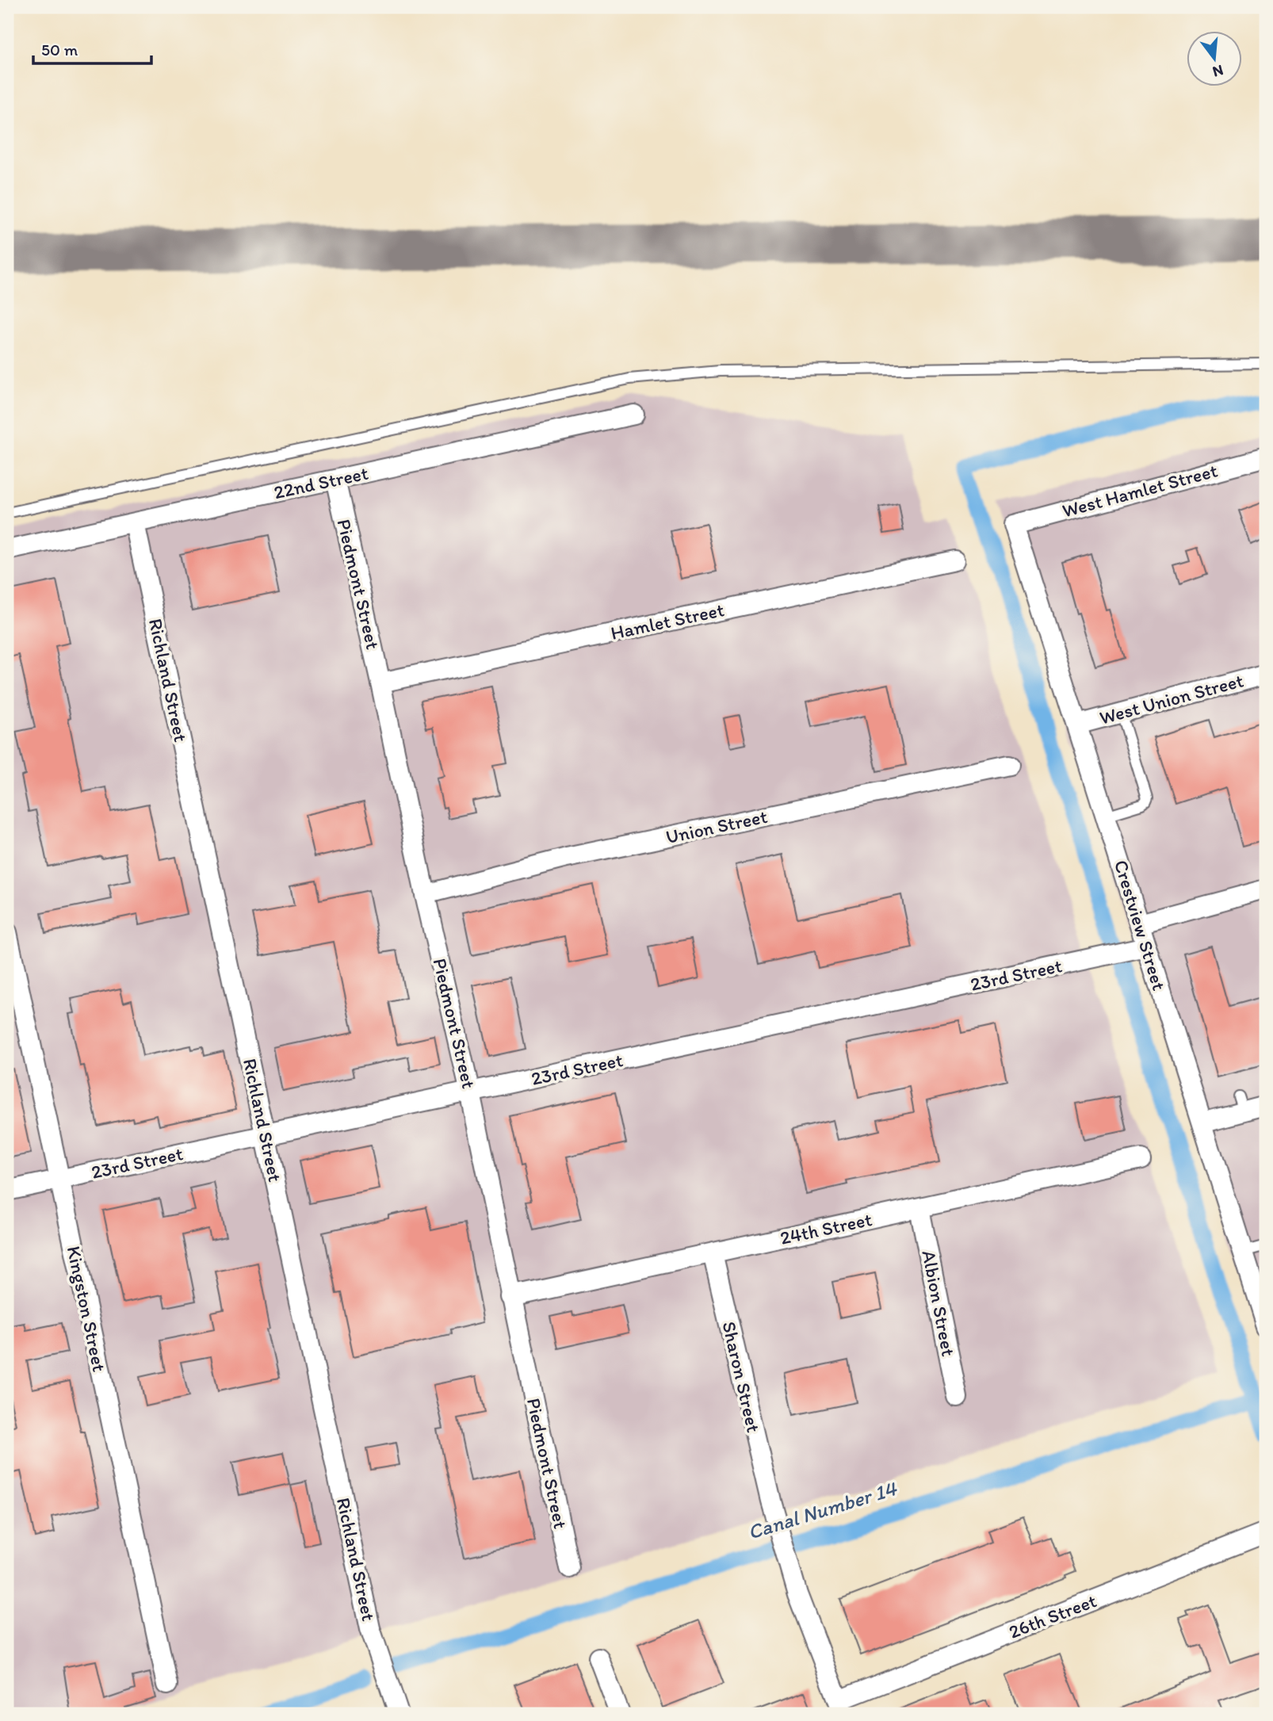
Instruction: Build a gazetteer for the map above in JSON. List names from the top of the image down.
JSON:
{
  "streets": {
    "street": [
      "22nd Street",
      "West Hamlet Street",
      "Piedmont Street",
      "Hamlet Street",
      "Richland Street",
      "West Union Street",
      "Union Street",
      "Crestview Street",
      "23rd Street",
      "24th Street",
      "Albion Street",
      "Kingston Street",
      "Sharon Street",
      "26th Street"
    ]
  },
  "crossings": [
    ["22nd Street", "Piedmont Street"],
    ["22nd Street", "Richland Street"],
    ["West Hamlet Street", "Crestview Street"],
    ["Piedmont Street", "Hamlet Street"],
    ["Piedmont Street", "Union Street"],
    ["Piedmont Street", "23rd Street"],
    ["Piedmont Street", "24th Street"],
    ["Richland Street", "23rd Street"],
    ["West Union Street", "Crestview Street"],
    ["Crestview Street", "23rd Street"],
    ["23rd Street", "Kingston Street"],
    ["24th Street", "Albion Street"],
    ["24th Street", "Sharon Street"],
    ["Sharon Street", "26th Street"]
  ],
  "water": ["Canal Number 14"],
  "scale_bar": "50 m",
  "north": "bottom"
}
